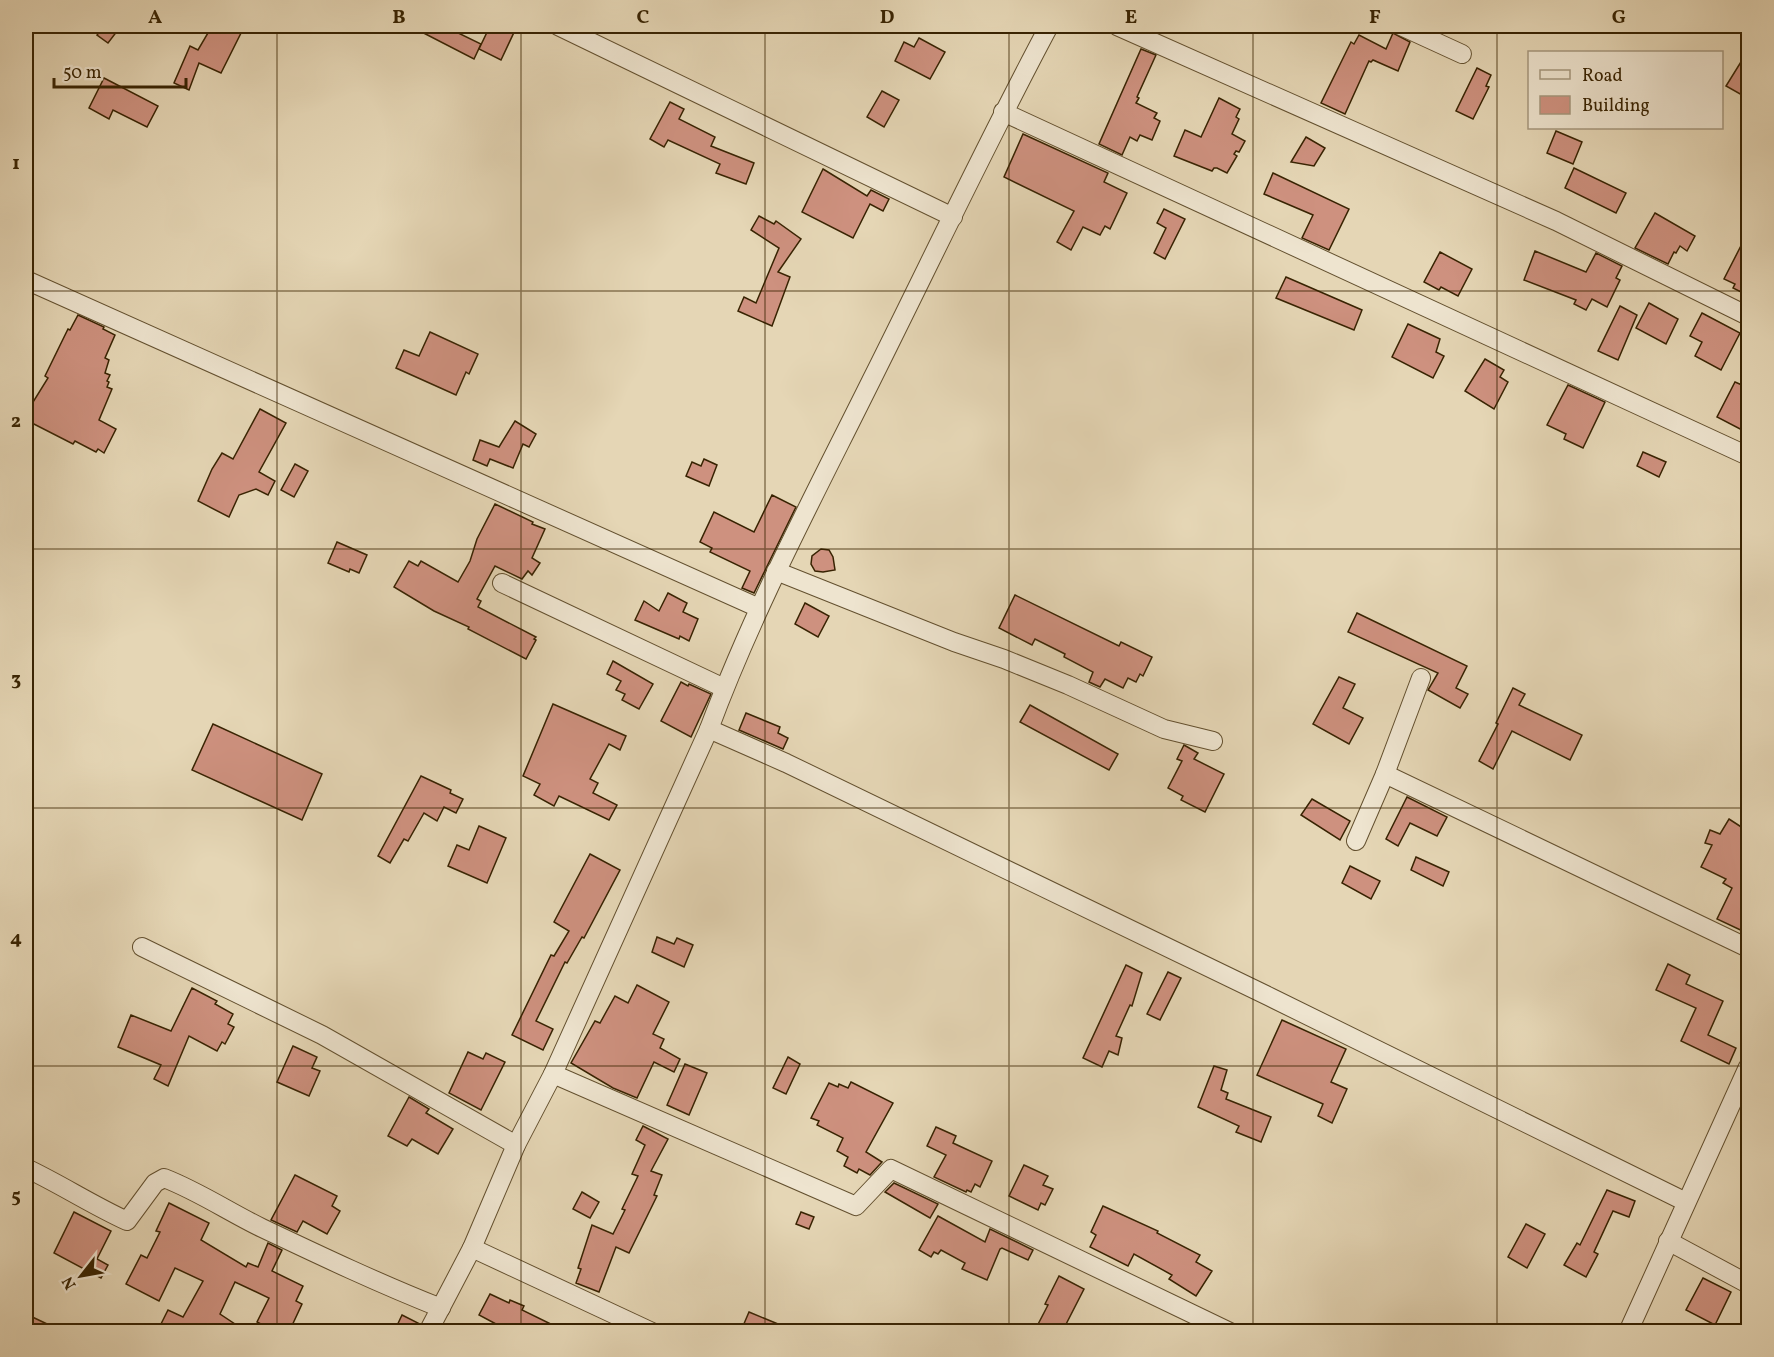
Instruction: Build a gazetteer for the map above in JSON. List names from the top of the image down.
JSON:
{
  "legend": ["Road", "Building"],
  "scale_bar": "50 m",
  "north": "bottom left",
  "grid": {
    "columns": [
      "A",
      "B",
      "C",
      "D",
      "E",
      "F",
      "G"
    ],
    "rows": [
      "1",
      "2",
      "3",
      "4",
      "5"
    ]
  }
}
